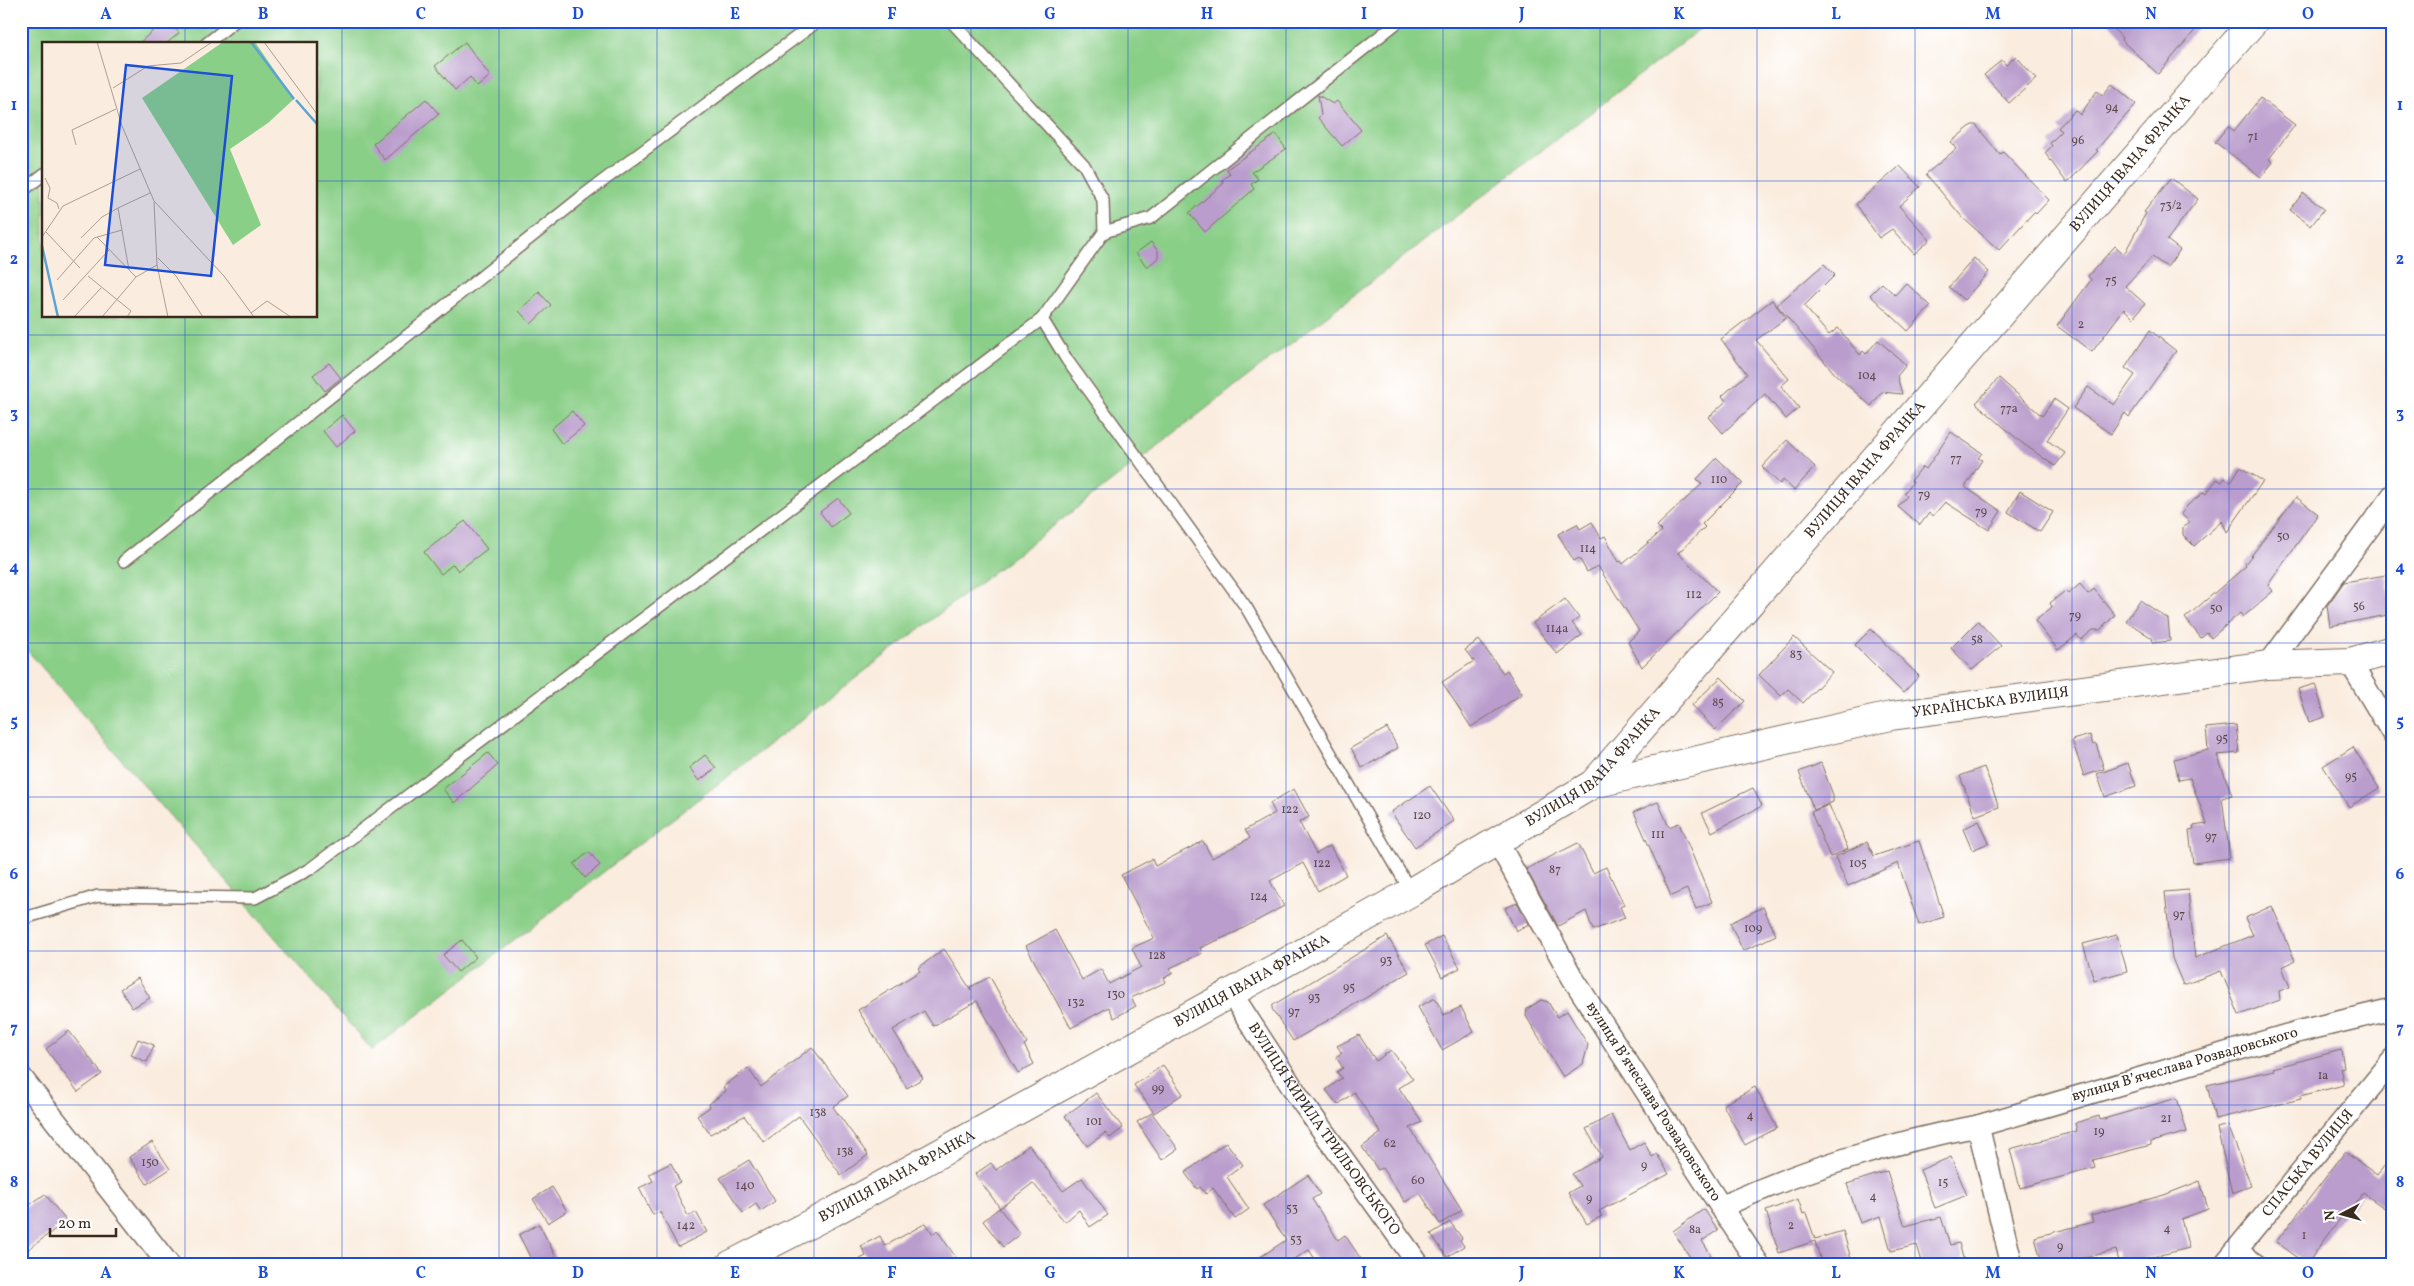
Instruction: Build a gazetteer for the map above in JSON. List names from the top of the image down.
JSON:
{
  "streets": {
    "street": [
      "ВУЛИЦЯ ІВАНА ФРАНКА",
      "УКРАЇНСЬКА ВУЛИЦЯ",
      "вулиця Вʼячеслава Розвадовського",
      "ВУЛИЦЯ КИРИЛА ТРИЛЬОВСЬКОГО",
      "СПАСЬКА ВУЛИЦЯ"
    ]
  },
  "crossings": [
    ["ВУЛИЦЯ ІВАНА ФРАНКА", "УКРАЇНСЬКА ВУЛИЦЯ"],
    ["ВУЛИЦЯ ІВАНА ФРАНКА", "вулиця Вʼячеслава Розвадовського"],
    ["ВУЛИЦЯ ІВАНА ФРАНКА", "ВУЛИЦЯ КИРИЛА ТРИЛЬОВСЬКОГО"]
  ],
  "house_numbers": [
    "94",
    "71",
    "96",
    "73/2",
    "75",
    "2",
    "104",
    "77а",
    "77",
    "110",
    "79",
    "79",
    "50",
    "114",
    "112",
    "56",
    "50",
    "79",
    "114а",
    "58",
    "83",
    "85",
    "95",
    "95",
    "122",
    "120",
    "111",
    "97",
    "122",
    "105",
    "87",
    "124",
    "97",
    "109",
    "128",
    "93",
    "95",
    "130",
    "93",
    "132",
    "97",
    "1а",
    "99",
    "138",
    "4",
    "21",
    "101",
    "19",
    "62",
    "138",
    "150",
    "9",
    "60",
    "15",
    "140",
    "4",
    "9",
    "53",
    "142",
    "2",
    "4",
    "8а",
    "1",
    "53",
    "9"
  ],
  "scale_bar": "20 m",
  "north": "left",
  "grid": {
    "columns": [
      "A",
      "B",
      "C",
      "D",
      "E",
      "F",
      "G",
      "H",
      "I",
      "J",
      "K",
      "L",
      "M",
      "N",
      "O"
    ],
    "rows": [
      "1",
      "2",
      "3",
      "4",
      "5",
      "6",
      "7",
      "8"
    ]
  }
}
